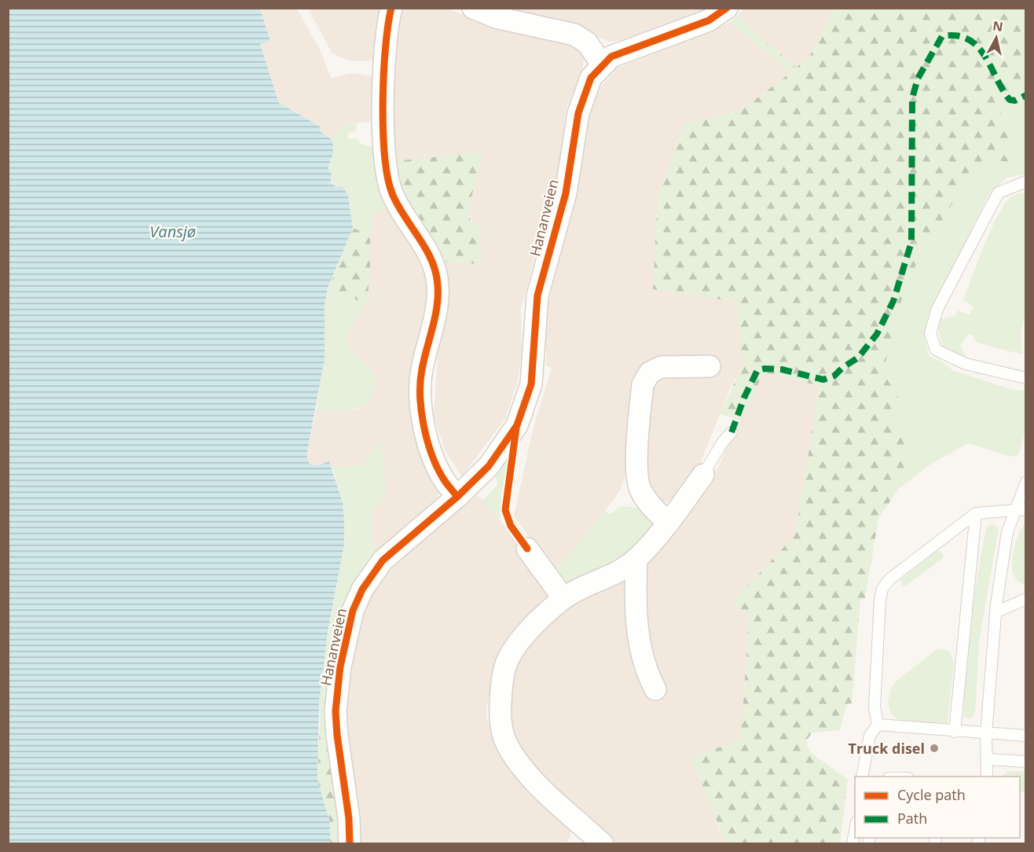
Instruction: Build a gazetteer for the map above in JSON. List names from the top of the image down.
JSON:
{
  "streets": {
    "street": ["Hananveien"]
  },
  "water": ["Vansjø"],
  "places": ["Truck disel"],
  "legend": ["Cycle path", "Path"],
  "north": "top"
}
